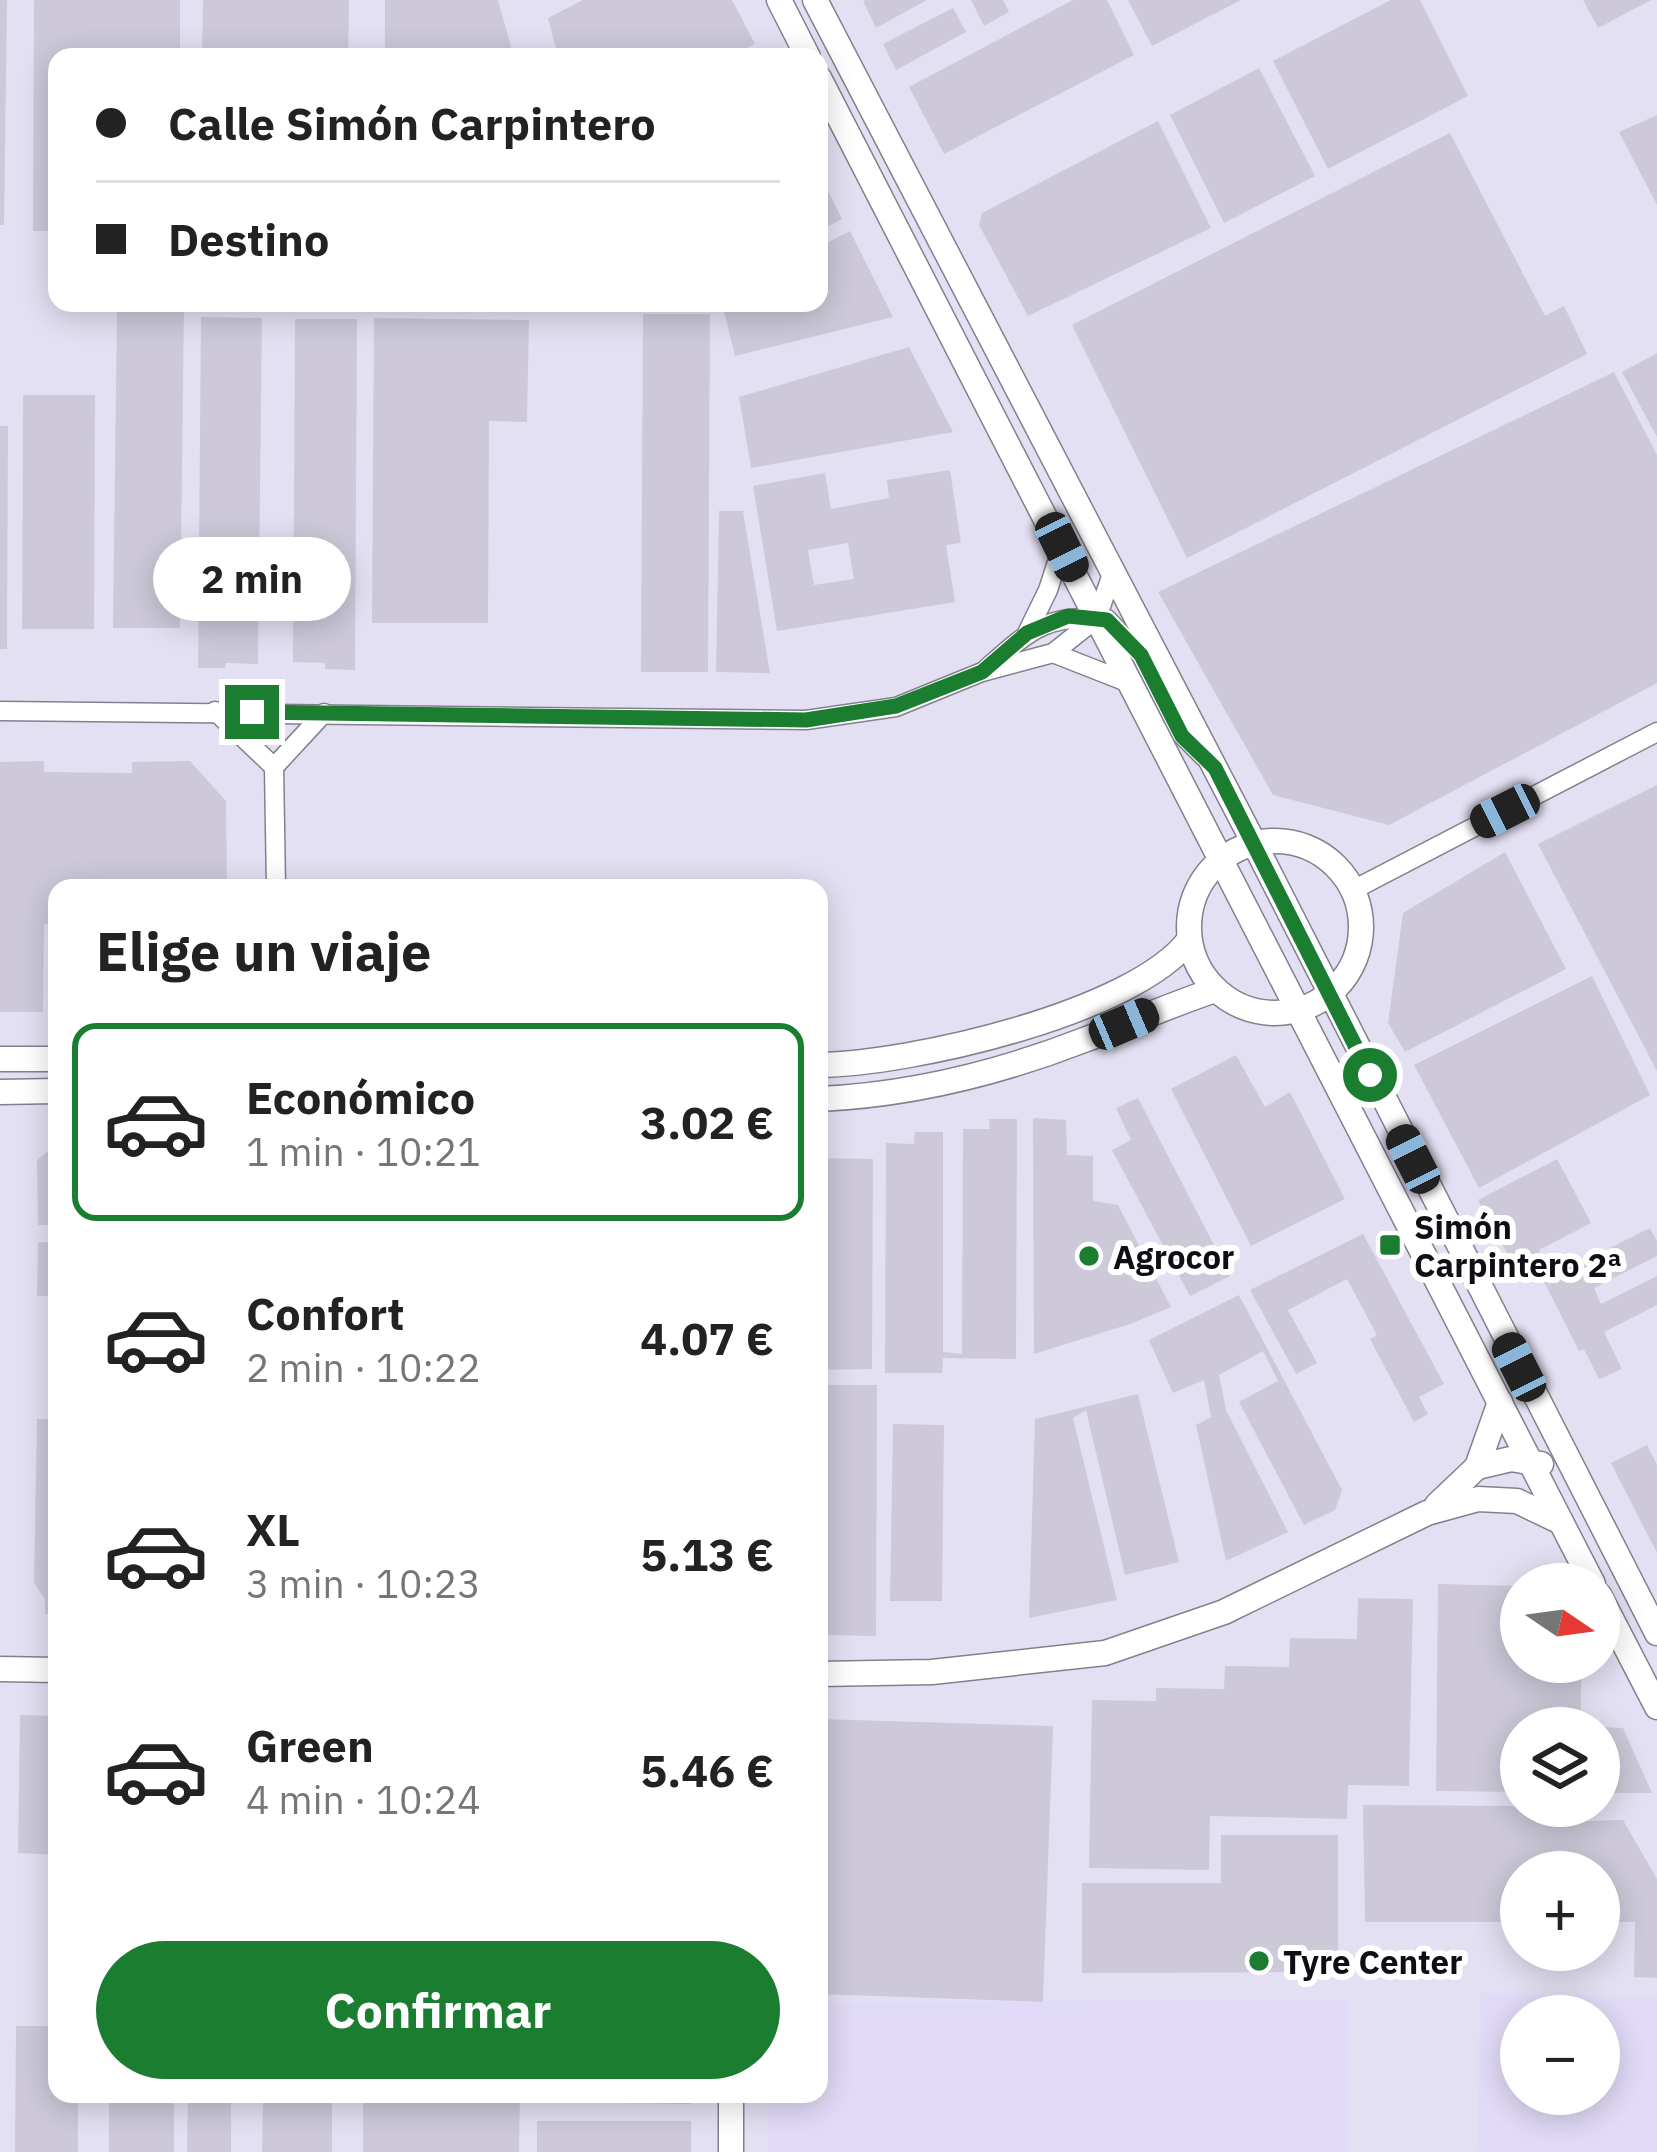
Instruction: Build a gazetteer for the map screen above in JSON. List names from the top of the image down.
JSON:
{
  "places": {
    "transit": ["Simón Carpintero 2ª"],
    "other": ["Agrocor", "Tyre Center"]
  },
  "north": "right",
  "page": {
    "banner": ["Calle Simón Carpintero", "Destino"],
    "bubble": "2 min",
    "heading": "Elige un viaje",
    "list": [
      {
        "name": "Económico",
        "note": "1 min · 10:21",
        "value": "3.02 €"
      },
      {
        "name": "Confort",
        "note": "2 min · 10:22",
        "value": "4.07 €"
      },
      {
        "name": "XL",
        "note": "3 min · 10:23",
        "value": "5.13 €"
      },
      {
        "name": "Green",
        "note": "4 min · 10:24",
        "value": "5.46 €"
      }
    ],
    "map_buttons": ["+", "−"],
    "buttons": "Confirmar"
  }
}
